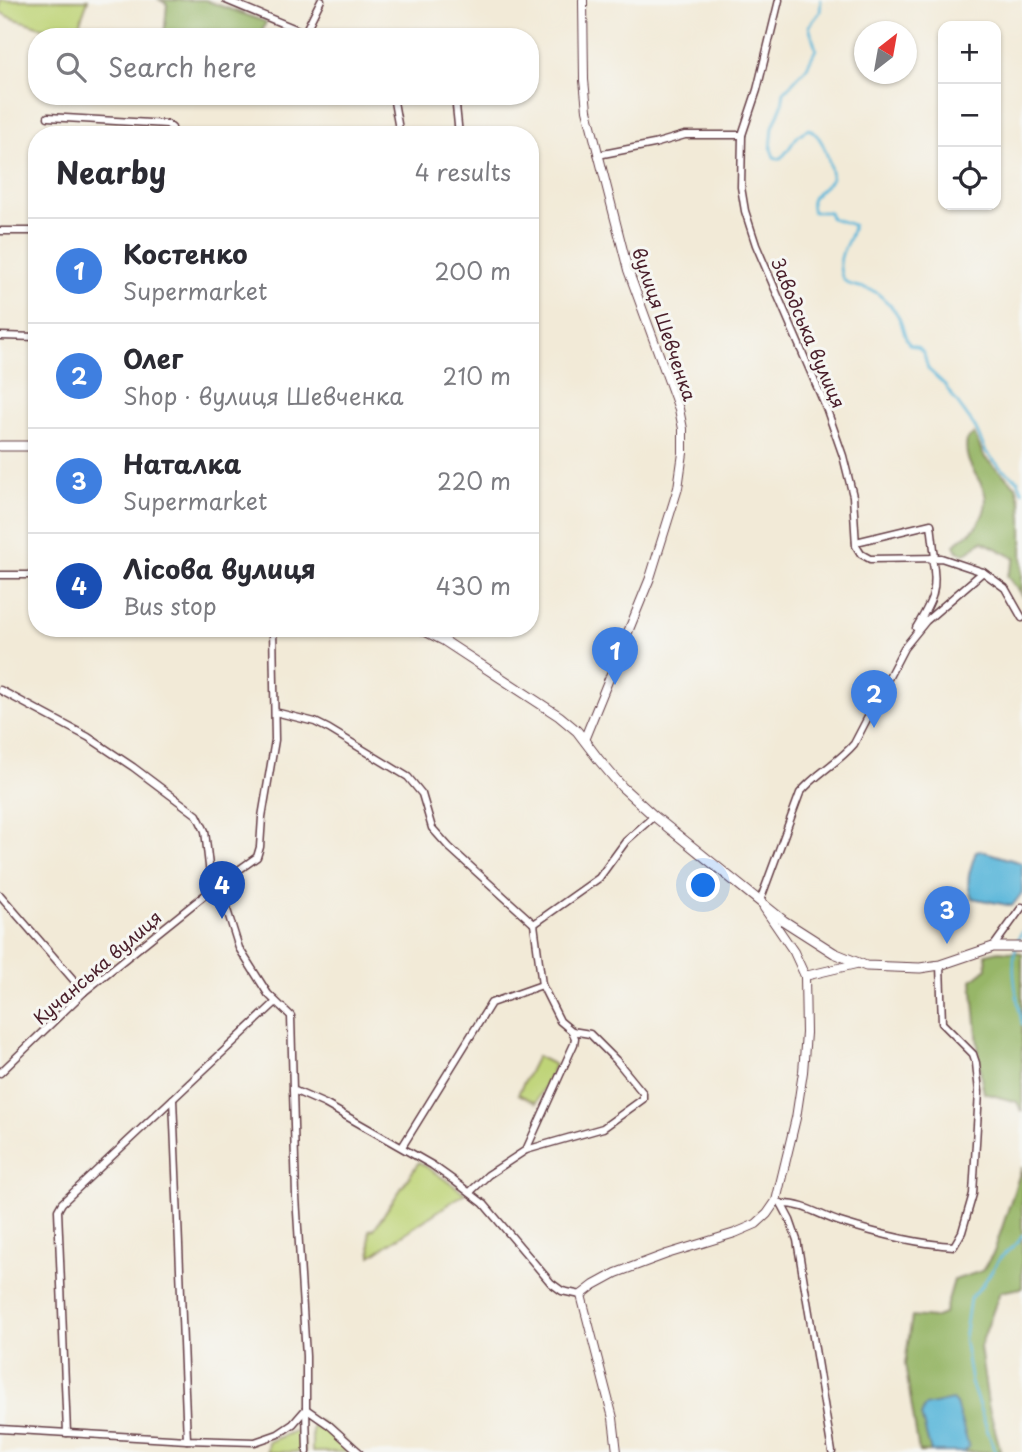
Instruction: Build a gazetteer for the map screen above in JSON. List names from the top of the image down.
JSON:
{
  "streets": {
    "street": ["вулиця Шевченка", "Заводська вулиця", "Кучанська вулиця"]
  },
  "north": "top right",
  "page": {
    "map_buttons": ["+", "−"],
    "search": "Search here",
    "heading": ["Nearby", "4 results"],
    "list": [
      {
        "mark": "1",
        "name": "Костенко",
        "note": "Supermarket",
        "value": "200 m"
      },
      {
        "mark": "2",
        "name": "Олег",
        "note": "Shop · вулиця Шевченка",
        "value": "210 m"
      },
      {
        "mark": "3",
        "name": "Наталка",
        "note": "Supermarket",
        "value": "220 m"
      },
      {
        "mark": "4",
        "name": "Лісова вулиця",
        "note": "Bus stop",
        "value": "430 m"
      }
    ],
    "pins": [
      "1",
      "2",
      "4",
      "3"
    ]
  }
}
